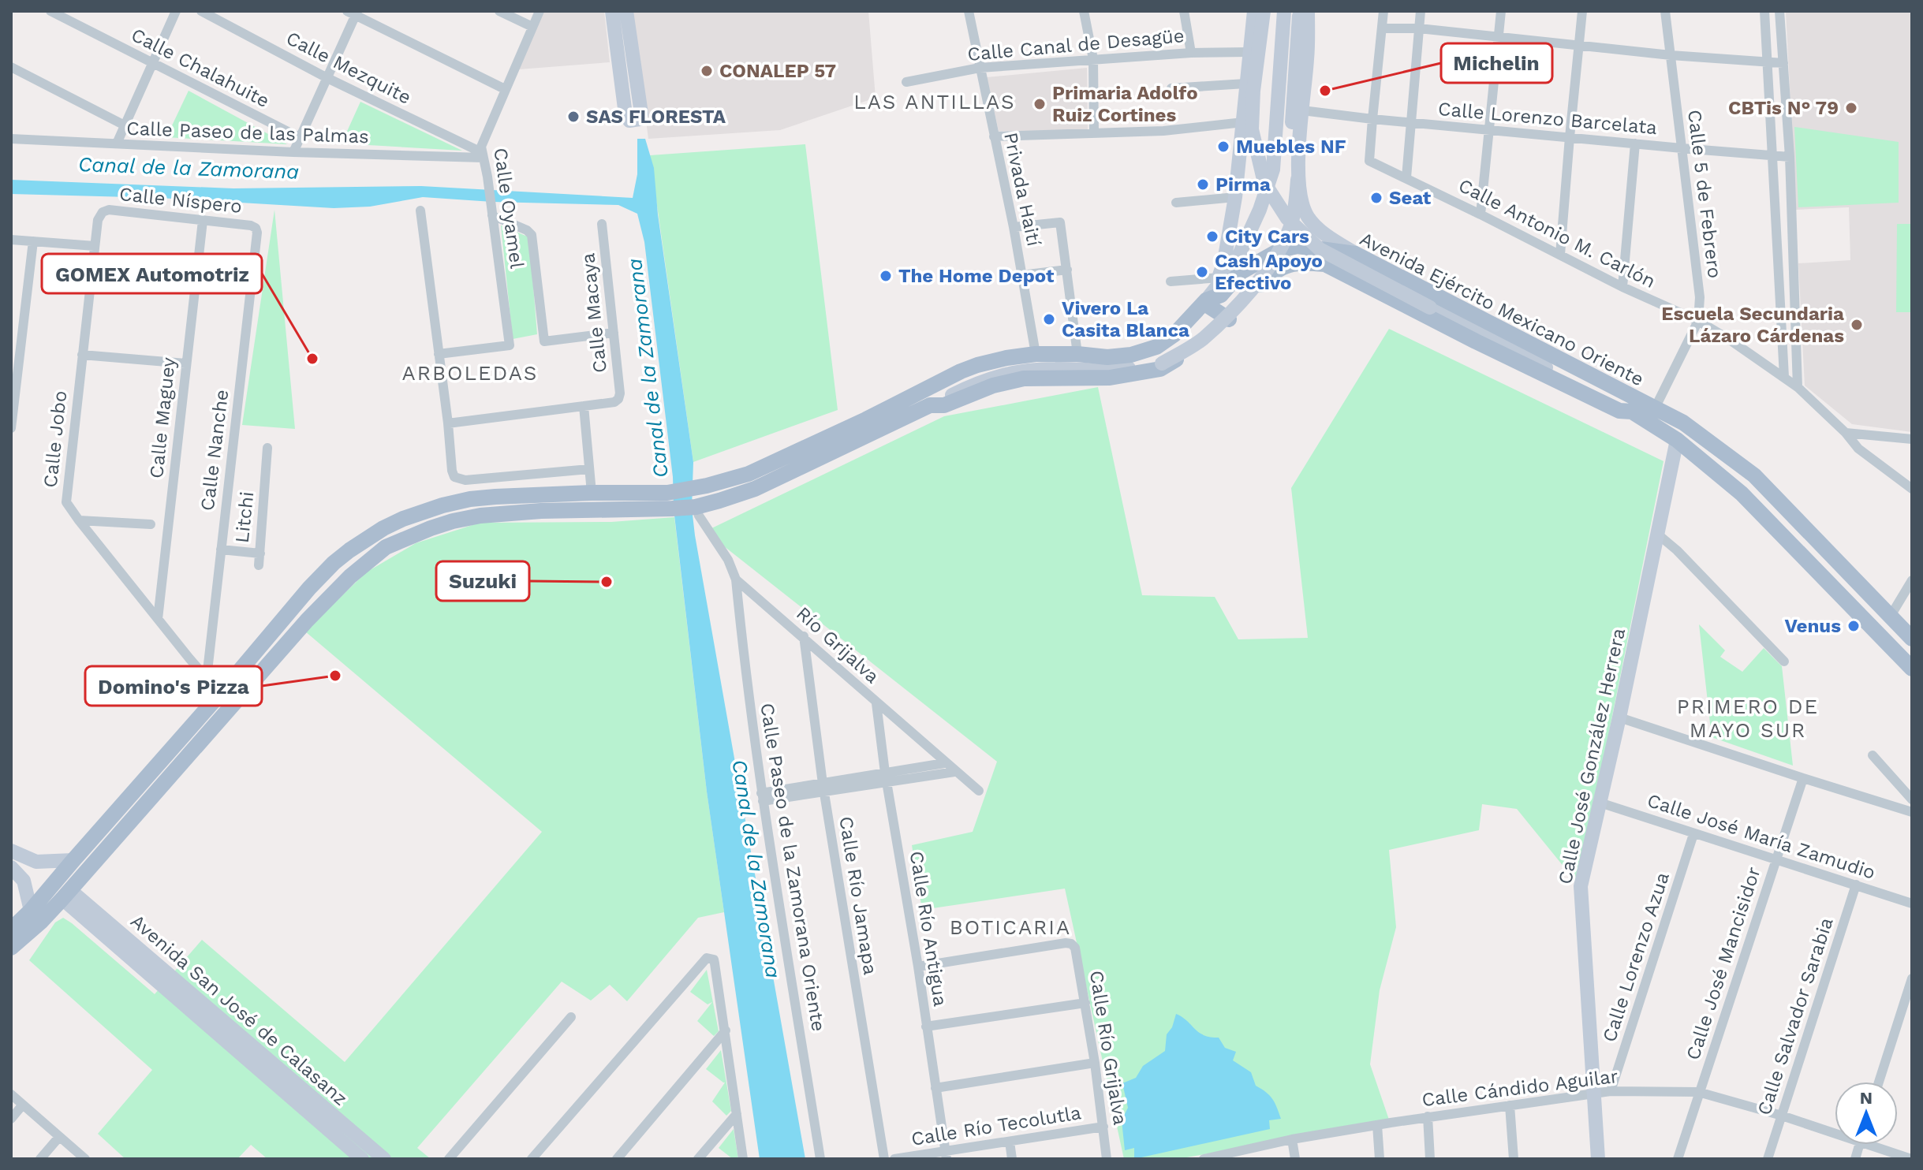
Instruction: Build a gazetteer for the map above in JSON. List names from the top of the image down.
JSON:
{
  "streets": {
    "main road": ["Avenida Ejército Mexicano Oriente", "Calle José González Herrera", "Avenida San José de Calasanz"],
    "street": [
      "Calle Canal de Desagüe",
      "Calle Chalahuite",
      "Calle Mezquite",
      "Calle Lorenzo Barcelata",
      "Calle Paseo de las Palmas",
      "Privada Haití",
      "Calle 5 de Febrero",
      "Calle Níspero",
      "Calle Oyamel",
      "Calle Antonio M. Carlón",
      "Calle Macaya",
      "Calle Maguey",
      "Calle Jobo",
      "Calle Nanche",
      "Litchi",
      "Río Grijalva",
      "Calle José María Zamudio",
      "Calle Paseo de la Zamorana Oriente",
      "Calle Río Jamapa",
      "Calle Río Antigua",
      "Calle Lorenzo Azua",
      "Calle José Mancisidor",
      "Calle Salvador Sarabia",
      "Calle Río Grijalva",
      "Calle Cándido Aguilar",
      "Calle Río Tecolutla"
    ]
  },
  "crossings": [
    ["Calle Canal de Desagüe", "Privada Haití"],
    ["Calle Mezquite", "Calle Paseo de las Palmas"],
    ["Calle Mezquite", "Calle Oyamel"],
    ["Calle Lorenzo Barcelata", "Calle 5 de Febrero"],
    ["Calle Lorenzo Barcelata", "Calle Antonio M. Carlón"],
    ["Calle Paseo de las Palmas", "Calle Oyamel"],
    ["Privada Haití", "Avenida Ejército Mexicano Oriente"],
    ["Calle 5 de Febrero", "Calle Antonio M. Carlón"],
    ["Calle 5 de Febrero", "Avenida Ejército Mexicano Oriente"],
    ["Calle Níspero", "Calle Maguey"],
    ["Calle Níspero", "Calle Jobo"],
    ["Calle Níspero", "Calle Nanche"],
    ["Avenida Ejército Mexicano Oriente", "Calle José González Herrera"],
    ["Calle Maguey", "Calle Jobo"],
    ["Calle Jobo", "Calle Nanche"],
    ["Calle Nanche", "Litchi"],
    ["Río Grijalva", "Calle Paseo de la Zamorana Oriente"],
    ["Río Grijalva", "Calle Río Jamapa"],
    ["Río Grijalva", "Calle Río Antigua"],
    ["Calle José González Herrera", "Calle José María Zamudio"],
    ["Calle José González Herrera", "Calle Cándido Aguilar"],
    ["Calle José María Zamudio", "Calle Lorenzo Azua"],
    ["Calle José María Zamudio", "Calle José Mancisidor"],
    ["Calle José María Zamudio", "Calle Salvador Sarabia"],
    ["Calle Río Antigua", "Calle Río Grijalva"],
    ["Calle Río Antigua", "Calle Río Tecolutla"],
    ["Calle Lorenzo Azua", "Calle Cándido Aguilar"],
    ["Calle José Mancisidor", "Calle Cándido Aguilar"],
    ["Calle Salvador Sarabia", "Calle Cándido Aguilar"],
    ["Calle Río Grijalva", "Calle Río Tecolutla"]
  ],
  "districts": [
    "LAS ANTILLAS",
    "ARBOLEDAS",
    "PRIMERO DE MAYO SUR",
    "BOTICARIA"
  ],
  "water": ["Canal de la Zamorana"],
  "places": [
    "CONALEP 57",
    "Michelin",
    "Primaria Adolfo Ruiz Cortines",
    "CBTis N° 79",
    "SAS FLORESTA",
    "Muebles NF",
    "Pirma",
    "Seat",
    "City Cars",
    "Cash Apoyo Efectivo",
    "The Home Depot",
    "Vivero La Casita Blanca",
    "Escuela Secundaria Lázaro Cárdenas",
    "GOMEX Automotriz",
    "Suzuki",
    "Venus",
    "Domino's Pizza"
  ],
  "north": "top"
}
